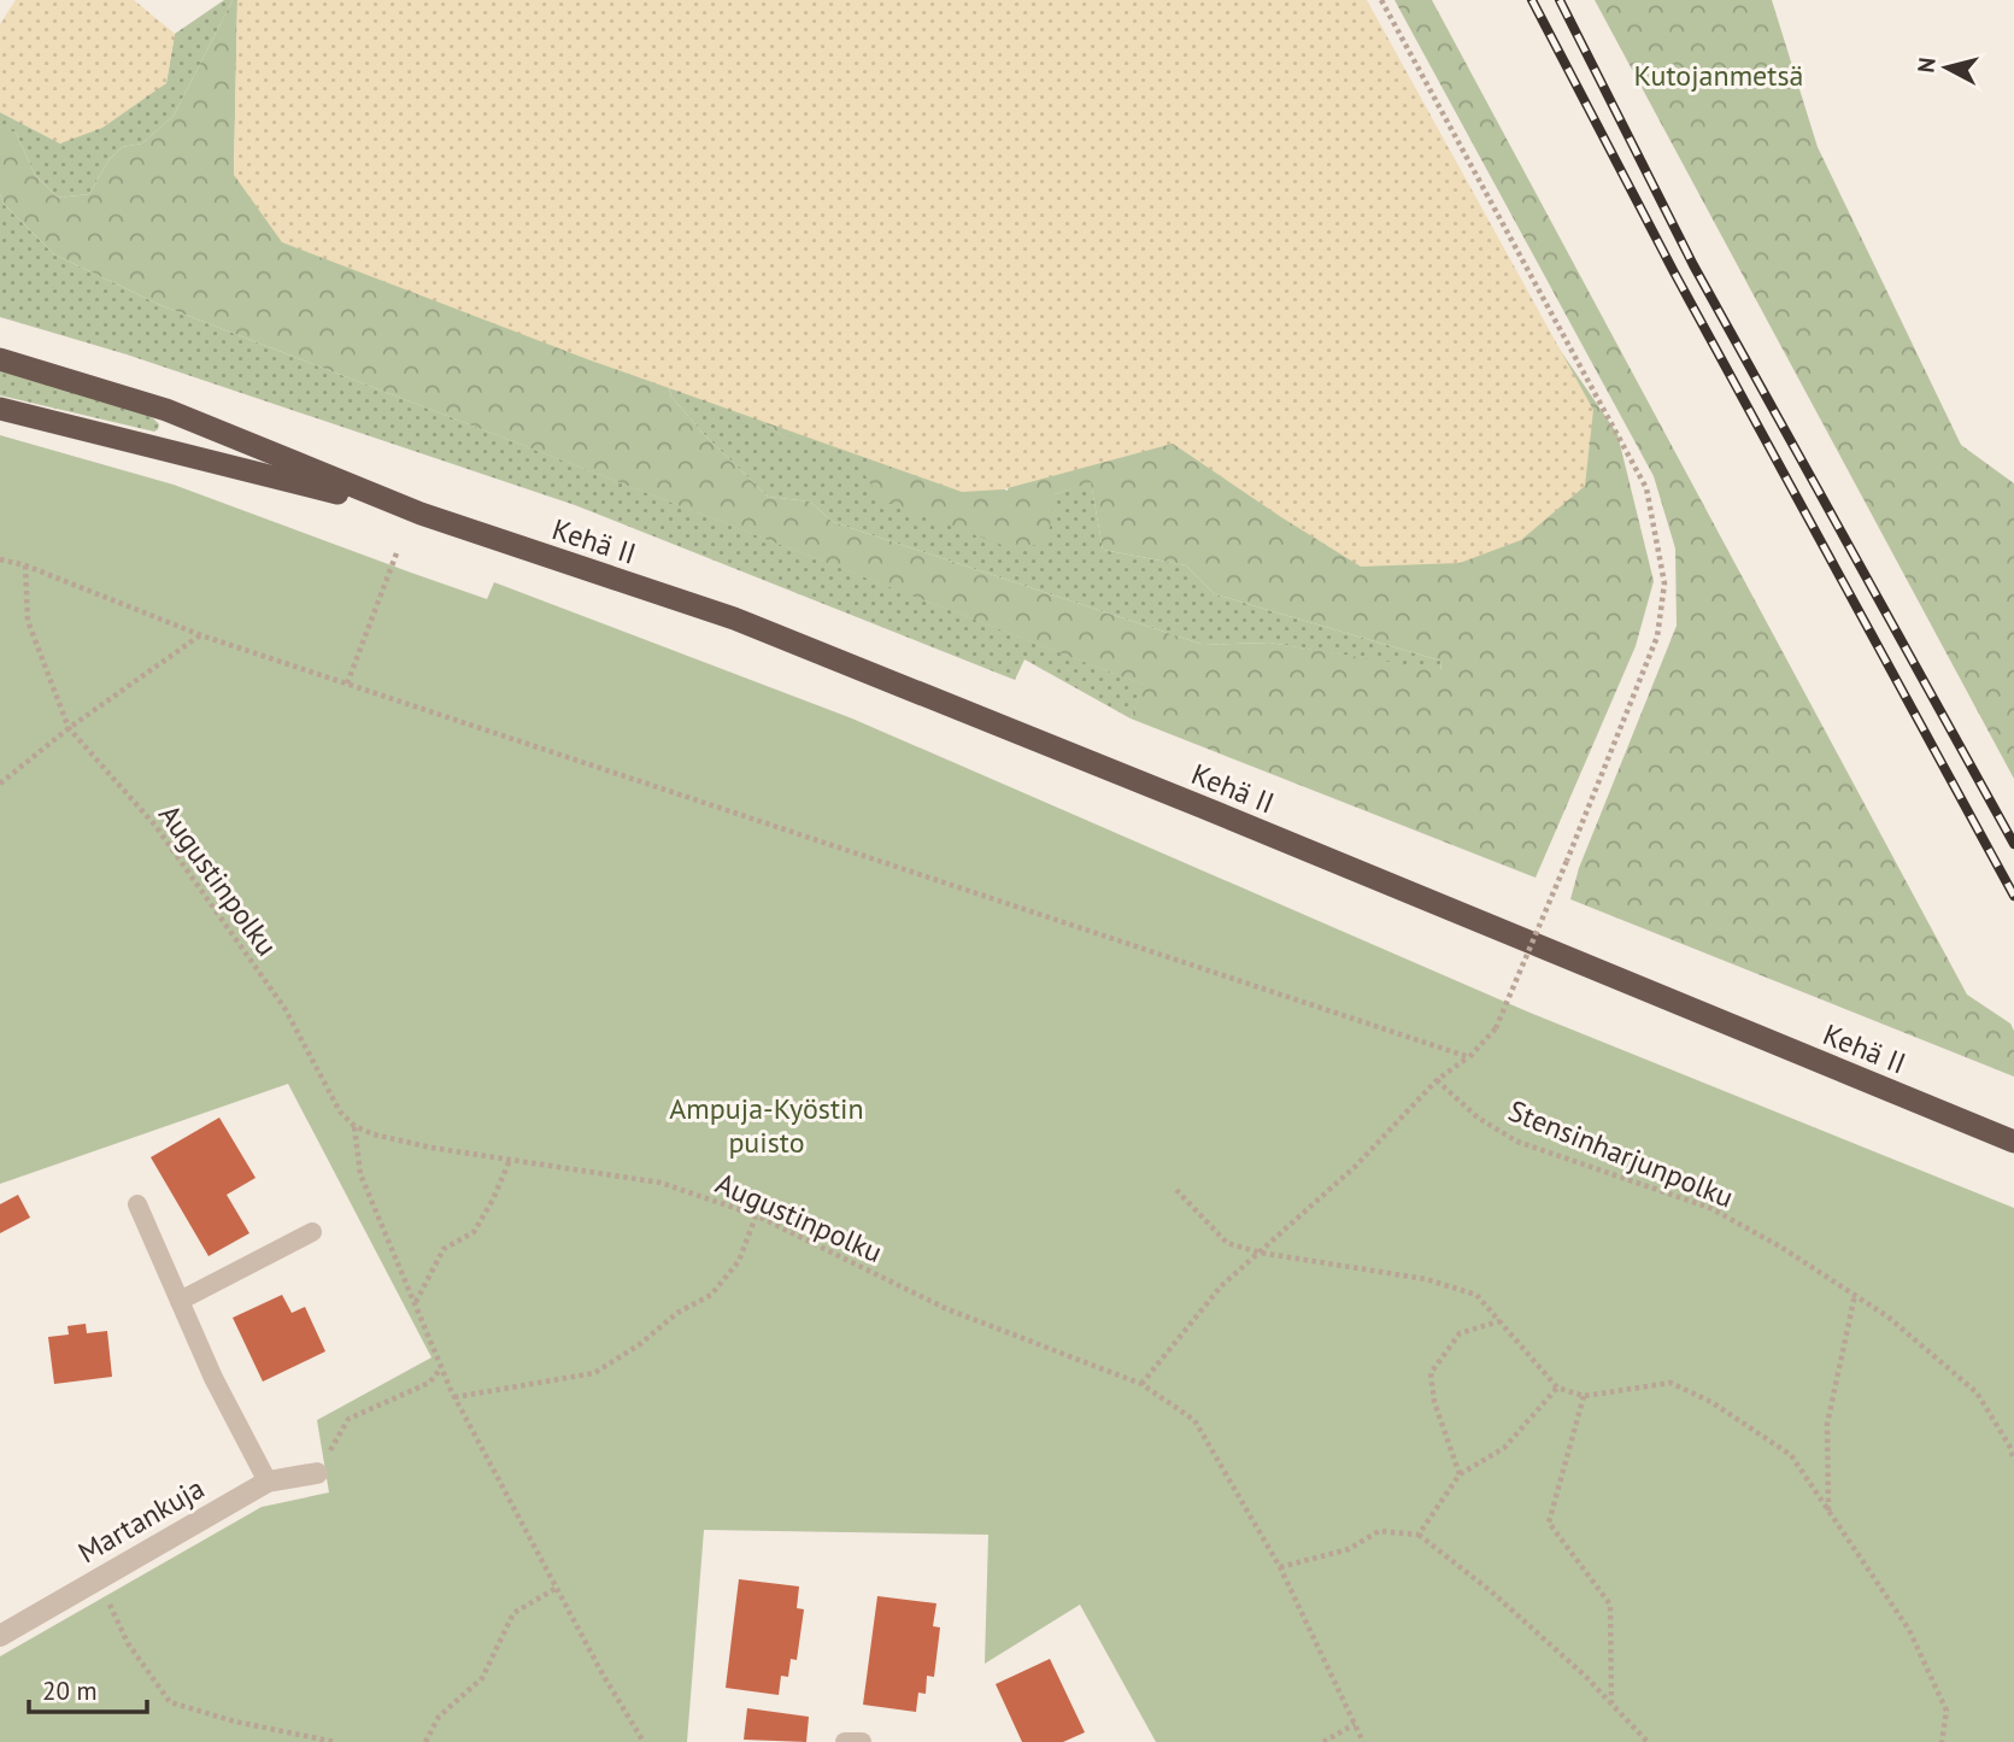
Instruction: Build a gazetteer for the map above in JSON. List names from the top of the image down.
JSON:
{
  "streets": {
    "highway": ["Kehä II"],
    "street": ["Martankuja"],
    "path": ["Augustinpolku", "Stensinharjunpolku"]
  },
  "parks": ["Kutojanmetsä", "Ampuja-Kyöstin puisto"],
  "scale_bar": "20 m",
  "north": "left"
}
